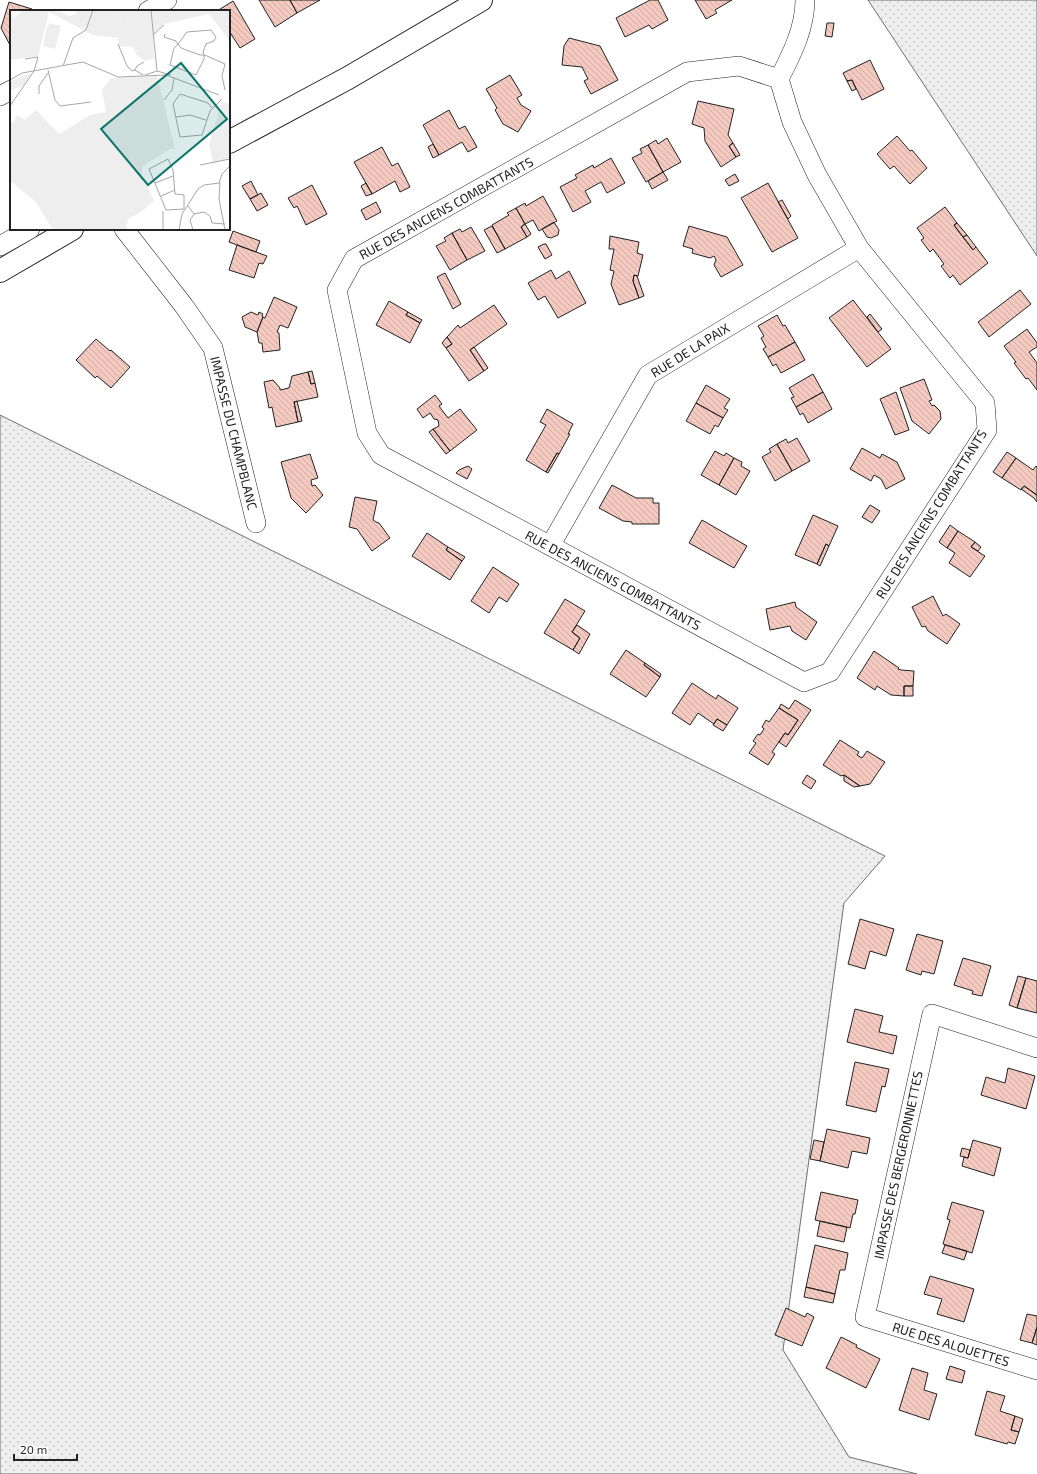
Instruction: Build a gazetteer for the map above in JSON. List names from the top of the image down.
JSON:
{
  "streets": {
    "street": [
      "RUE DES ANCIENS COMBATTANTS",
      "RUE DE LA PAIX",
      "IMPASSE DU CHAMPBLANC",
      "IMPASSE DES BERGERONNETTES",
      "RUE DES ALOUETTES"
    ]
  },
  "crossings": [
    ["RUE DES ANCIENS COMBATTANTS", "RUE DE LA PAIX"],
    ["IMPASSE DES BERGERONNETTES", "RUE DES ALOUETTES"]
  ],
  "scale_bar": "20 m"
}
